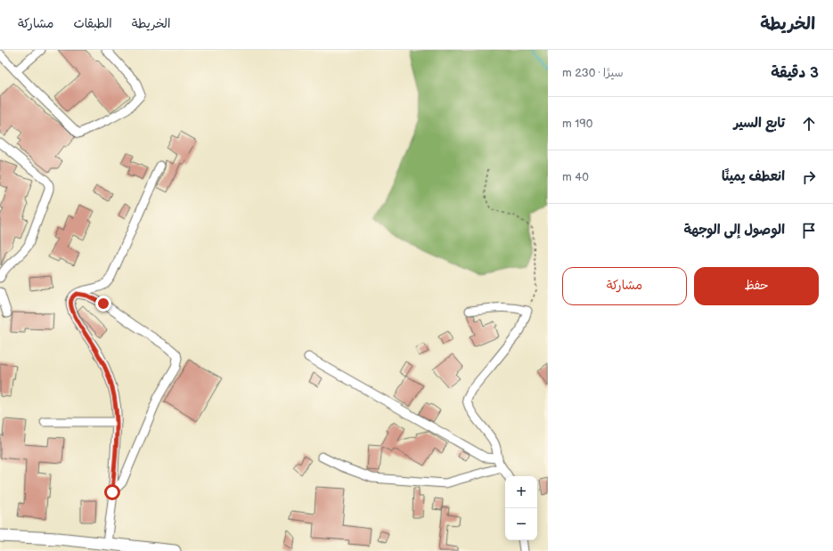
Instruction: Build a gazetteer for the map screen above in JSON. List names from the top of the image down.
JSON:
{
  "page": {
    "header": "الخريطة",
    "nav": ["الخريطة", "الطبقات", "مشاركة"],
    "heading": ["3 دقيقة", "سيرًا · 230 m"],
    "list": [
      ["تابع السير", "190 m"],
      ["انعطف يمينًا", "40 m"],
      "الوصول إلى الوجهة"
    ],
    "buttons": ["حفظ", "مشاركة"],
    "map_buttons": ["+", "−"]
  }
}
